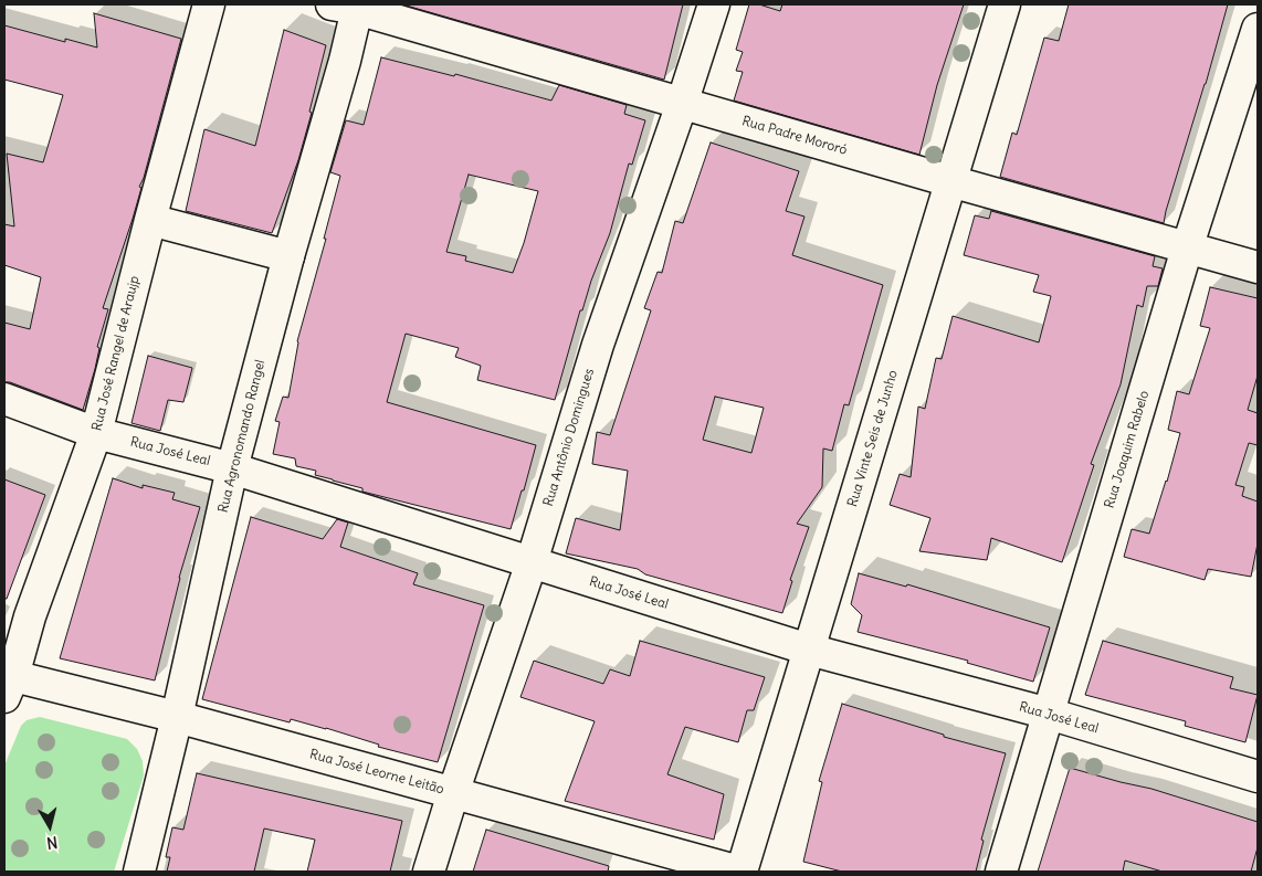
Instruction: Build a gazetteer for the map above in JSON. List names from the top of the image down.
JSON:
{
  "streets": {
    "street": [
      "Rua Padre Mororó",
      "Rua José Rangel de Araujp",
      "Rua Agronomando Rangel",
      "Rua Antônio Domingues",
      "Rua Vinte Seis de Junho",
      "Rua Joaquim Rabelo",
      "Rua José Leal",
      "Rua José Leorne Leitão"
    ]
  },
  "crossings": [
    ["Rua Padre Mororó", "Rua Agronomando Rangel"],
    ["Rua Padre Mororó", "Rua Antônio Domingues"],
    ["Rua Padre Mororó", "Rua Vinte Seis de Junho"],
    ["Rua Padre Mororó", "Rua Joaquim Rabelo"],
    ["Rua José Rangel de Araujp", "Rua José Leal"],
    ["Rua José Rangel de Araujp", "Rua José Leorne Leitão"],
    ["Rua Agronomando Rangel", "Rua José Leal"],
    ["Rua Agronomando Rangel", "Rua José Leorne Leitão"],
    ["Rua Antônio Domingues", "Rua José Leal"],
    ["Rua Antônio Domingues", "Rua José Leorne Leitão"],
    ["Rua Vinte Seis de Junho", "Rua José Leal"],
    ["Rua Vinte Seis de Junho", "Rua José Leorne Leitão"],
    ["Rua Joaquim Rabelo", "Rua José Leal"]
  ],
  "north": "bottom"
}
